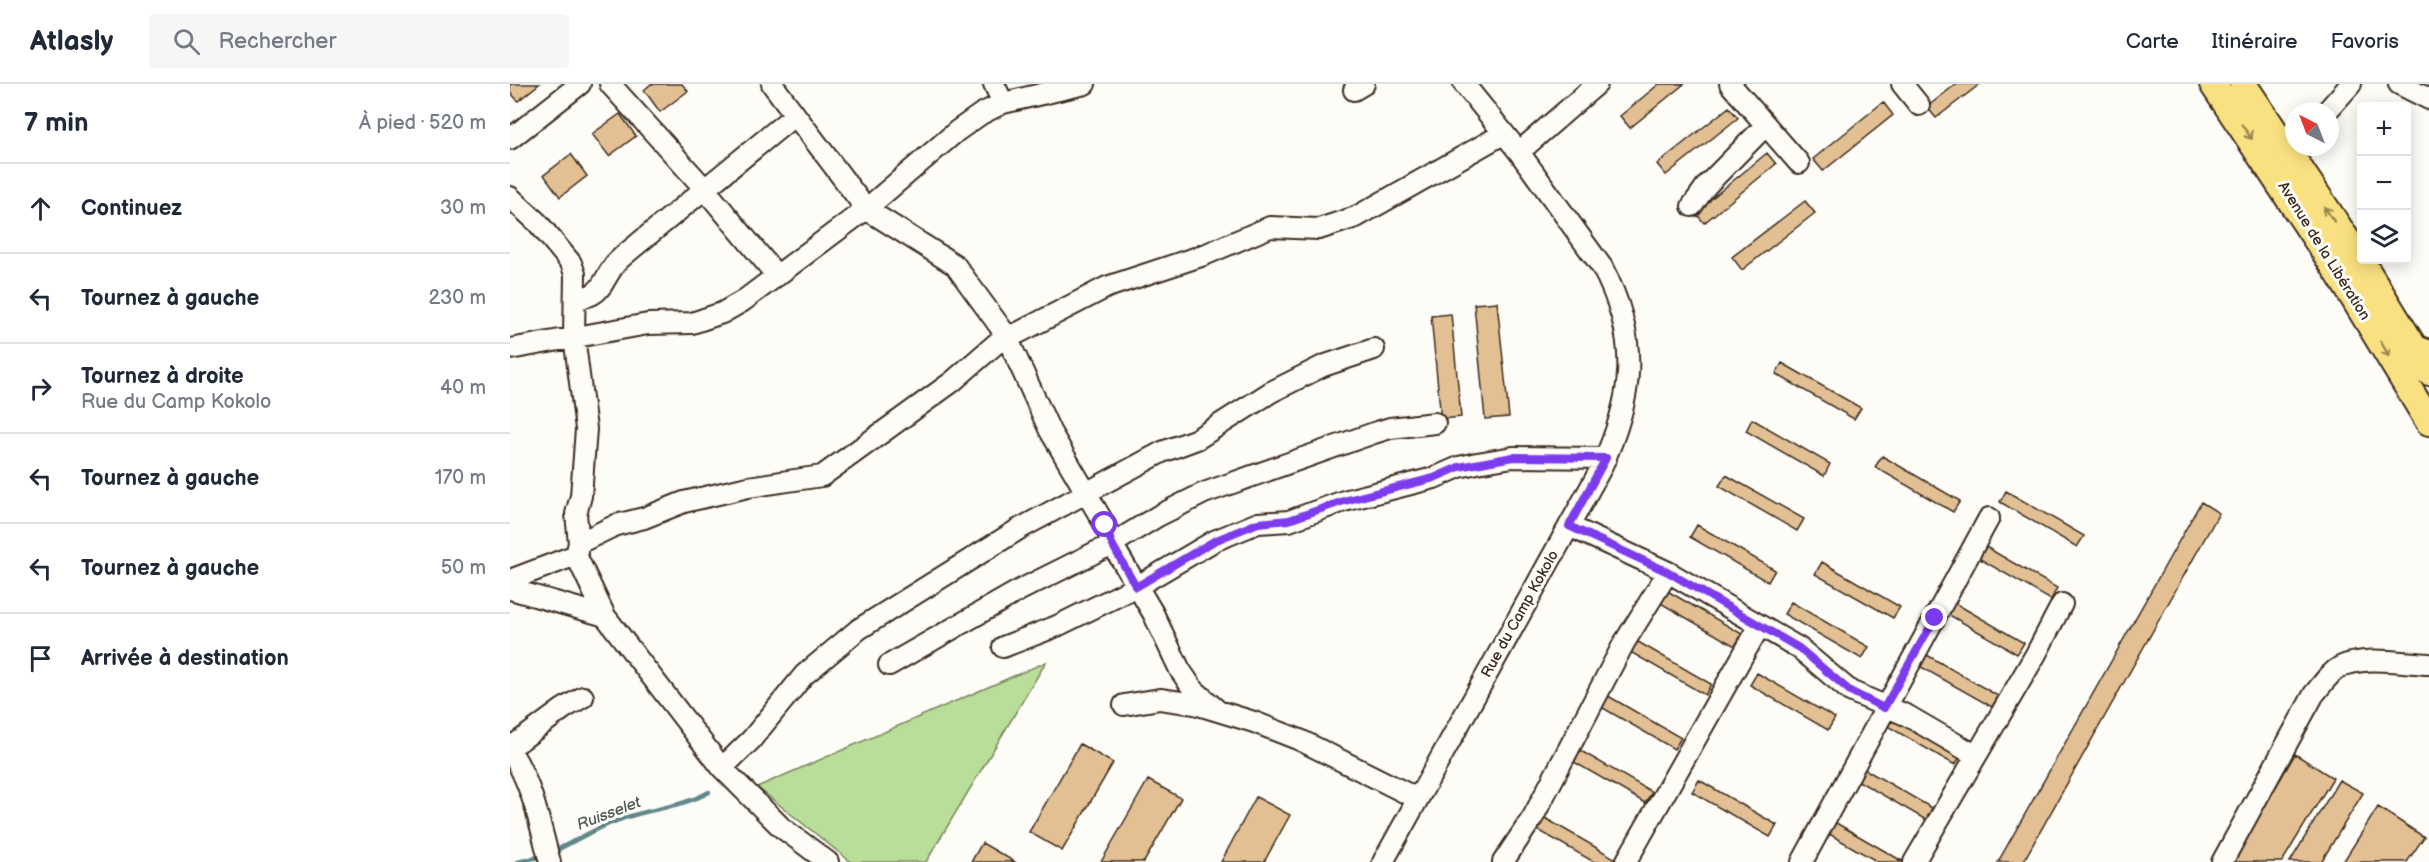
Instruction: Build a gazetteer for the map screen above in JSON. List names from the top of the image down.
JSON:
{
  "streets": {
    "main road": ["Avenue de la Libération"],
    "street": ["Rue du Camp Kokolo"]
  },
  "water": ["Ruisselet"],
  "north": "top left",
  "page": {
    "header": "Atlasly",
    "search": "Rechercher",
    "nav": ["Carte", "Itinéraire", "Favoris"],
    "heading": ["7 min", "À pied · 520 m"],
    "map_buttons": ["+", "−"],
    "list": [
      ["Continuez", "30 m"],
      ["Tournez à gauche", "230 m"],
      ["Tournez à droite", "Rue du Camp Kokolo", "40 m"],
      ["Tournez à gauche", "170 m"],
      ["Tournez à gauche", "50 m"],
      "Arrivée à destination"
    ]
  }
}
